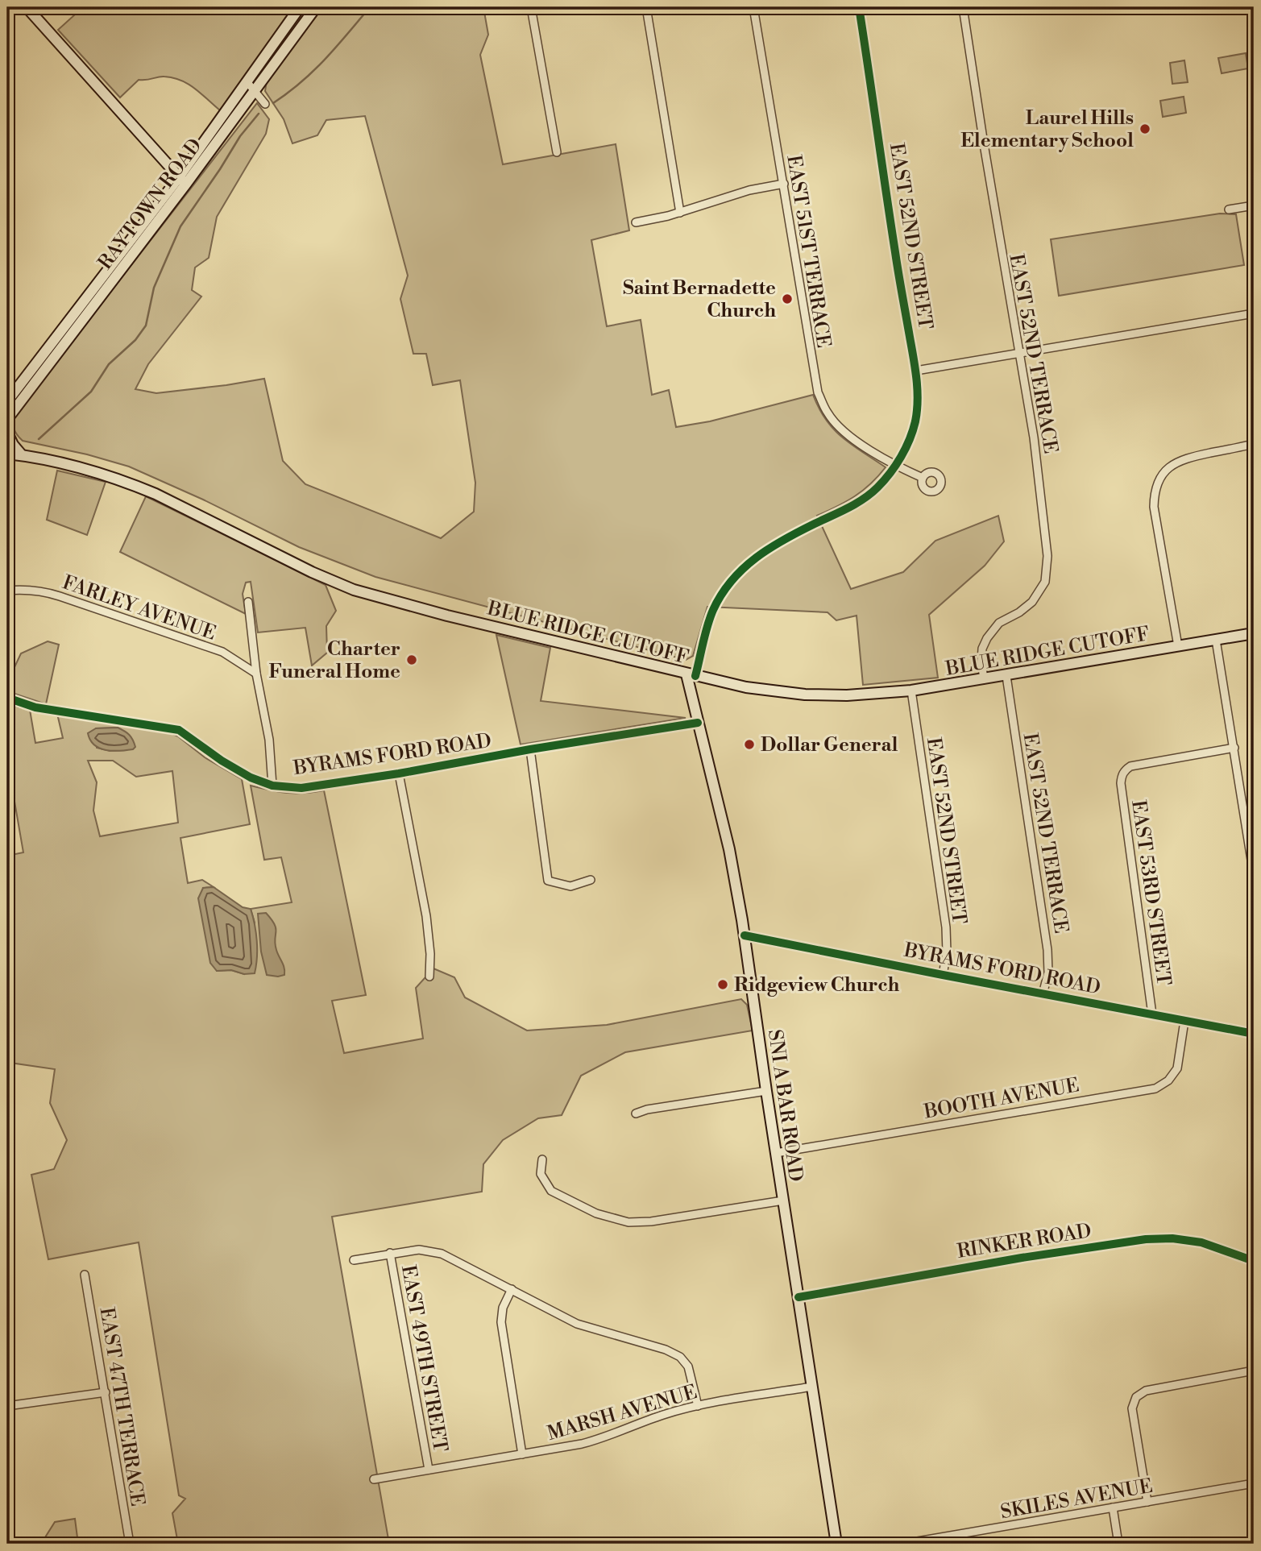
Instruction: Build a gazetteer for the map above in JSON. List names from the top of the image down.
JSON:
{
  "streets": {
    "main road": ["RAYTOWN ROAD", "BLUE RIDGE CUTOFF", "SNI A BAR ROAD"],
    "street": [
      "EAST 52ND STREET",
      "EAST 51ST TERRACE",
      "EAST 52ND TERRACE",
      "FARLEY AVENUE",
      "BYRAMS FORD ROAD",
      "EAST 53RD STREET",
      "BOOTH AVENUE",
      "RINKER ROAD",
      "EAST 49TH STREET",
      "EAST 47TH TERRACE",
      "MARSH AVENUE",
      "SKILES AVENUE"
    ]
  },
  "crossings": [
    ["EAST 52ND STREET", "EAST 51ST TERRACE"],
    ["EAST 52ND STREET", "BLUE RIDGE CUTOFF"],
    ["EAST 52ND STREET", "BYRAMS FORD ROAD"],
    ["EAST 52ND STREET", "SNI A BAR ROAD"],
    ["EAST 51ST TERRACE", "SNI A BAR ROAD"],
    ["EAST 52ND TERRACE", "BLUE RIDGE CUTOFF"],
    ["EAST 52ND TERRACE", "BYRAMS FORD ROAD"],
    ["BLUE RIDGE CUTOFF", "SNI A BAR ROAD"],
    ["BYRAMS FORD ROAD", "EAST 53RD STREET"],
    ["BYRAMS FORD ROAD", "BOOTH AVENUE"],
    ["BYRAMS FORD ROAD", "SNI A BAR ROAD"],
    ["BOOTH AVENUE", "SNI A BAR ROAD"],
    ["SNI A BAR ROAD", "RINKER ROAD"],
    ["SNI A BAR ROAD", "MARSH AVENUE"],
    ["EAST 49TH STREET", "MARSH AVENUE"]
  ],
  "places": [
    "Laurel Hills Elementary School",
    "Saint Bernadette Church",
    "Charter Funeral Home",
    "Dollar General",
    "Ridgeview Church"
  ]
}
